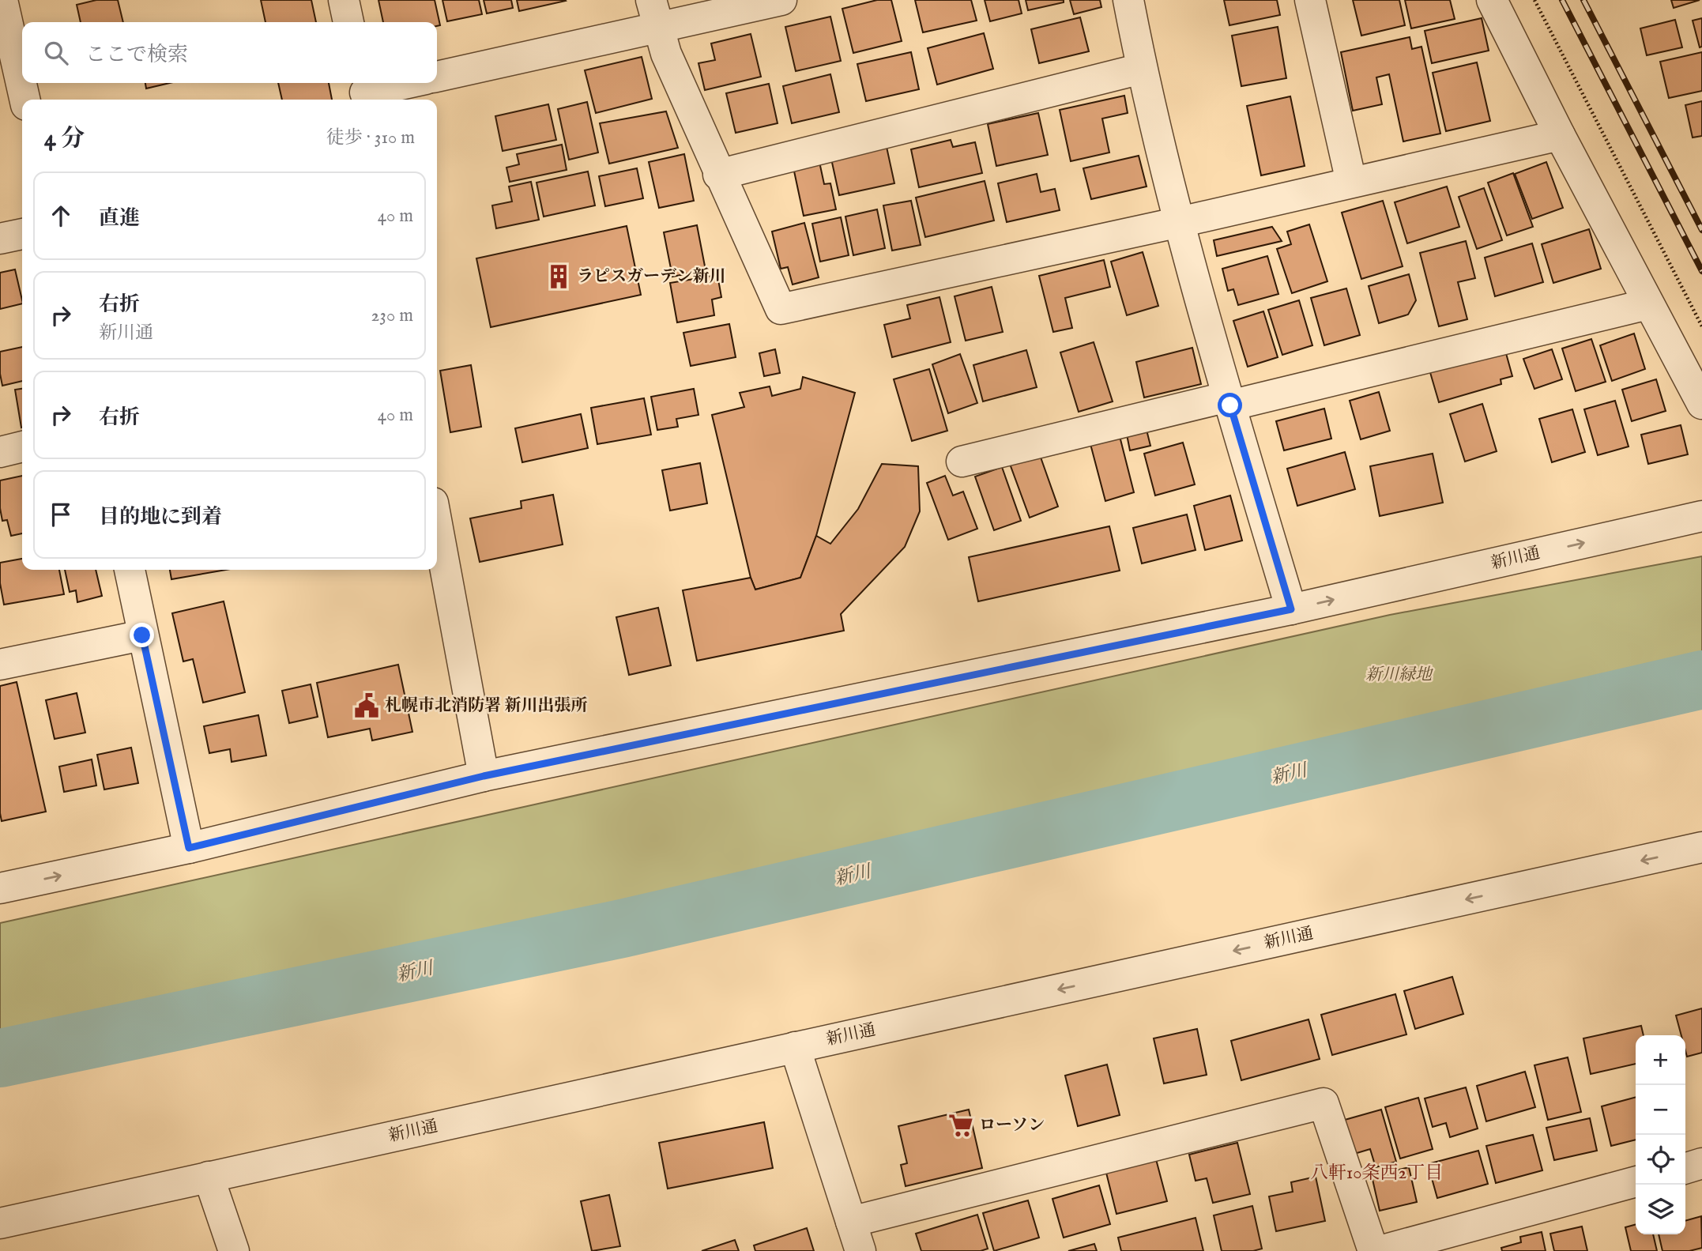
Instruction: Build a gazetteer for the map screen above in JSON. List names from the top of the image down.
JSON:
{
  "streets": {
    "street": ["新川通"]
  },
  "districts": ["八軒10条西2丁目"],
  "water": ["新川"],
  "parks": ["新川緑地"],
  "places": {
    "building": ["ラピスガーデン新川"],
    "public building": ["札幌市北消防署 新川出張所"],
    "supermarket": ["ローソン"]
  },
  "page": {
    "search": "ここで検索",
    "heading": ["4 分", "徒歩 · 310 m"],
    "list": [
      ["直進", "40 m"],
      ["右折", "新川通", "230 m"],
      ["右折", "40 m"],
      "目的地に到着"
    ],
    "map_buttons": ["+", "−"]
  }
}
